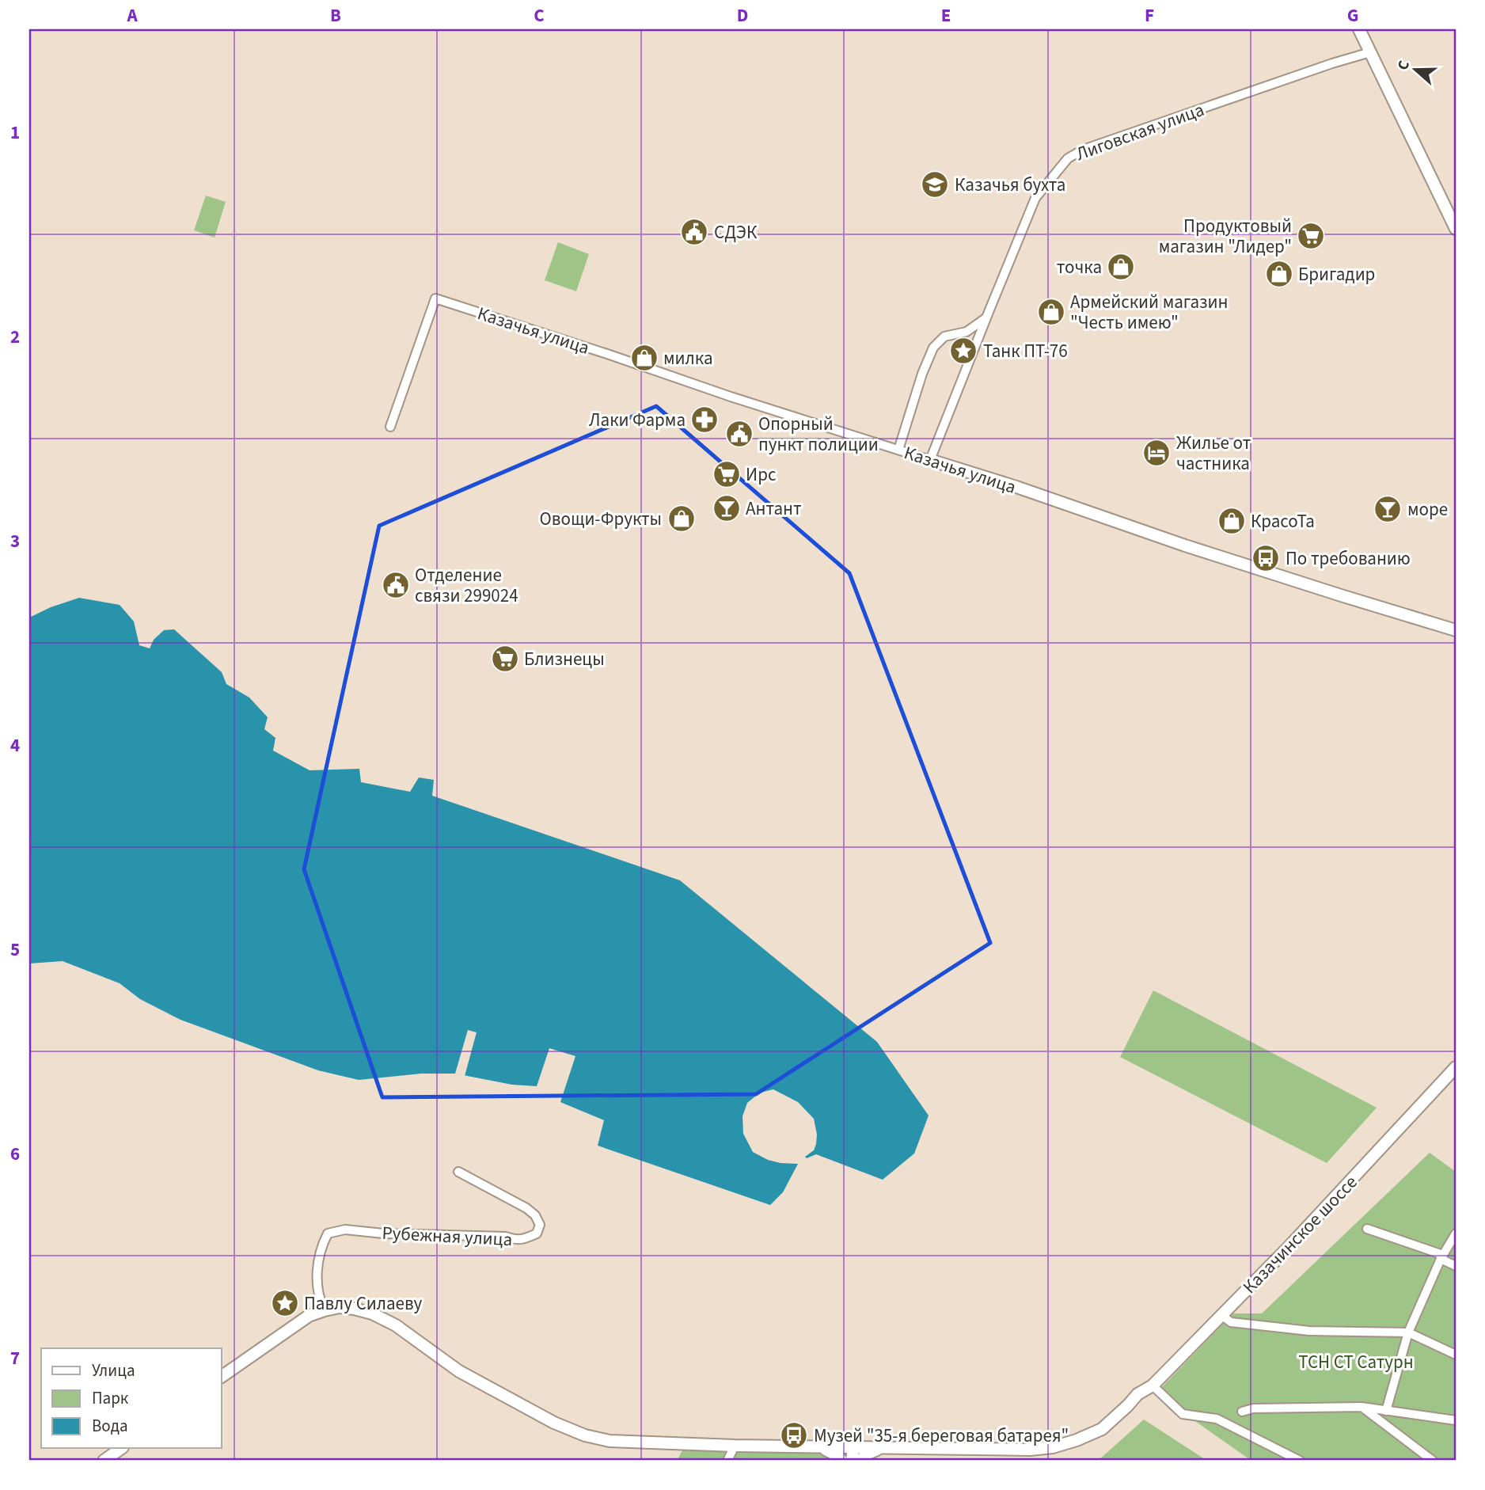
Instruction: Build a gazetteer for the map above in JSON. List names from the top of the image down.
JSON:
{
  "streets": {
    "main road": ["Казачья улица", "Казачинское шоссе"],
    "street": ["Лиговская улица", "Рубежная улица"]
  },
  "crossings": [
    ["Лиговская улица", "Казачья улица"],
    ["Казачинское шоссе", "Рубежная улица"]
  ],
  "parks": ["ТСН СТ Сатурн"],
  "places": {
    "school or university": ["Казачья бухта"],
    "public building": ["СДЭК", "Опорный пункт полиции", "Отделение связи 299024"],
    "supermarket": ["Продуктовый магазин \"Лидер\"", "Ирс", "Близнецы"],
    "shop": [
      "точка",
      "Бригадир",
      "Армейский магазин \"Честь имею\"",
      "милка",
      "Овощи-Фрукты",
      "КрасоТа"
    ],
    "place": ["Танк ПТ-76", "Павлу Силаеву"],
    "pharmacy": ["Лаки Фарма"],
    "hotel": ["Жилье от частника"],
    "bar": ["Антант", "море"],
    "bus stop": ["По требованию", "Музей \"35-я береговая батарея\""]
  },
  "legend": ["Улица", "Парк", "Вода"],
  "north": "left",
  "grid": {
    "columns": [
      "A",
      "B",
      "C",
      "D",
      "E",
      "F",
      "G"
    ],
    "rows": [
      "1",
      "2",
      "3",
      "4",
      "5",
      "6",
      "7"
    ]
  }
}
